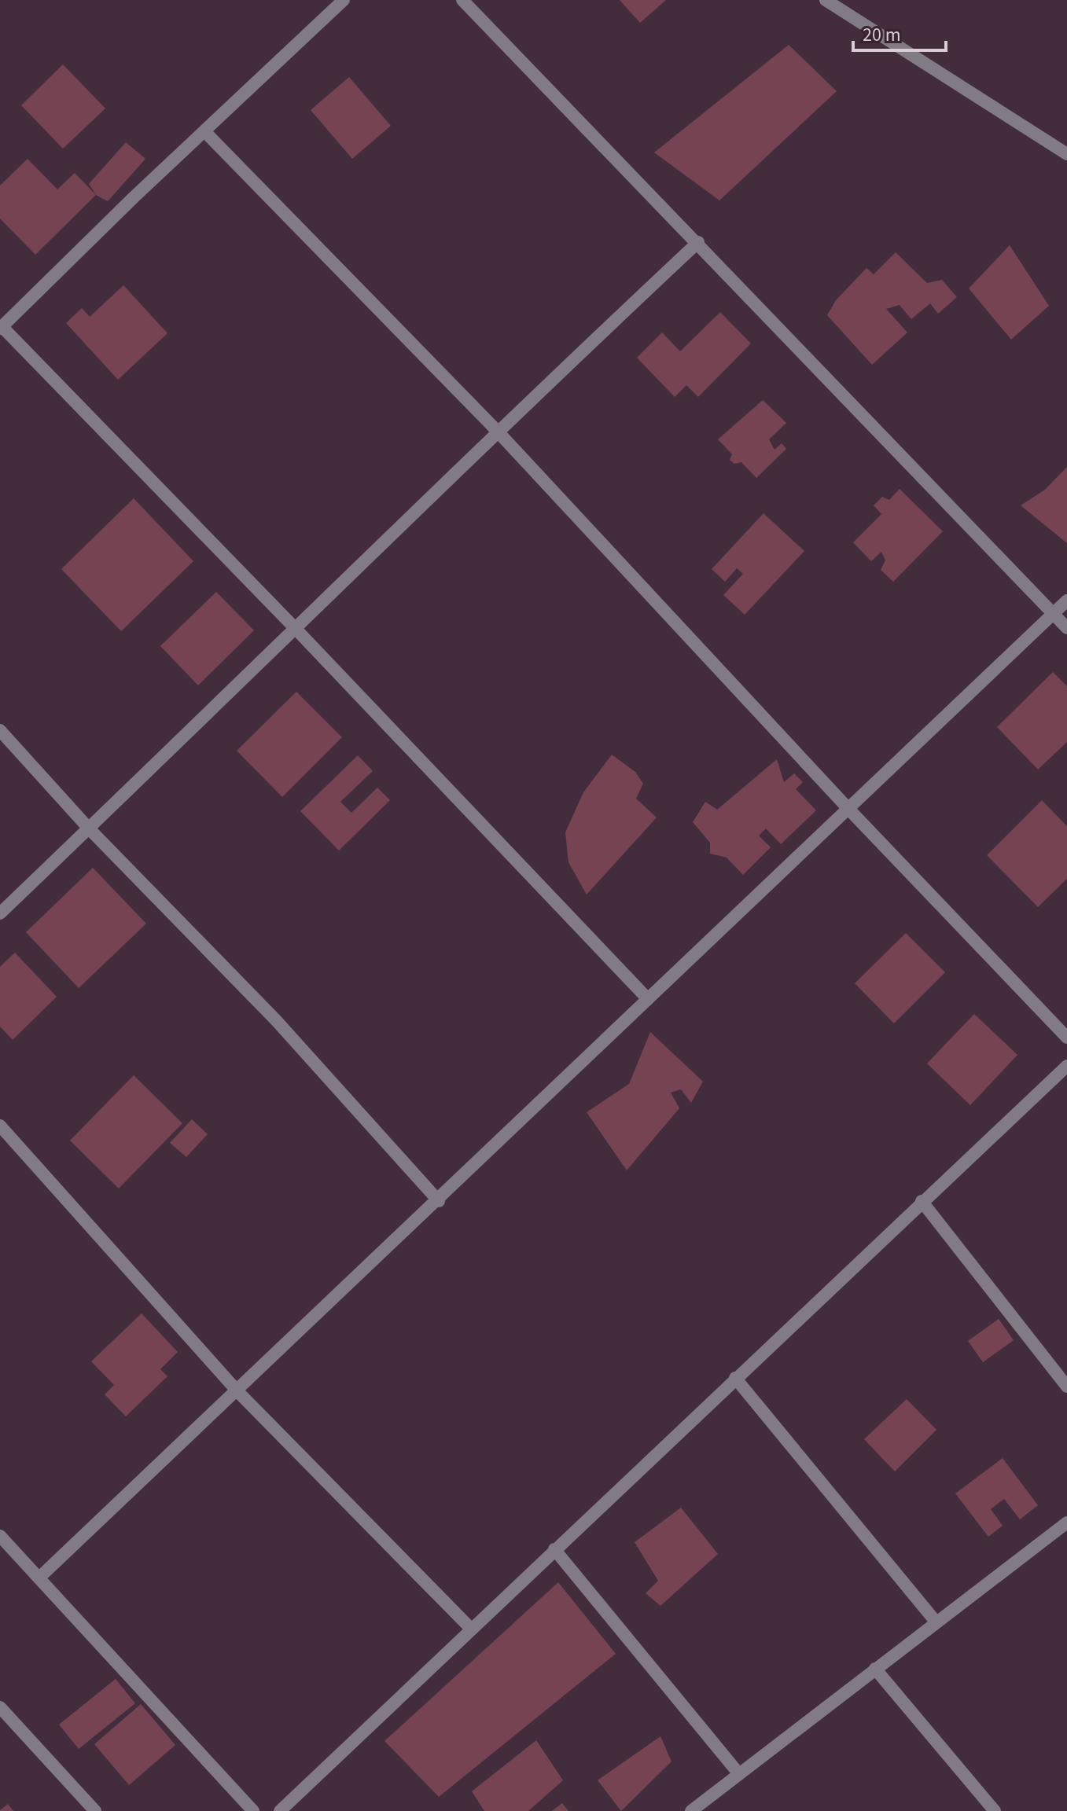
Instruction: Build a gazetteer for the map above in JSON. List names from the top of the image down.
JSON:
{
  "scale_bar": "20 m"
}
